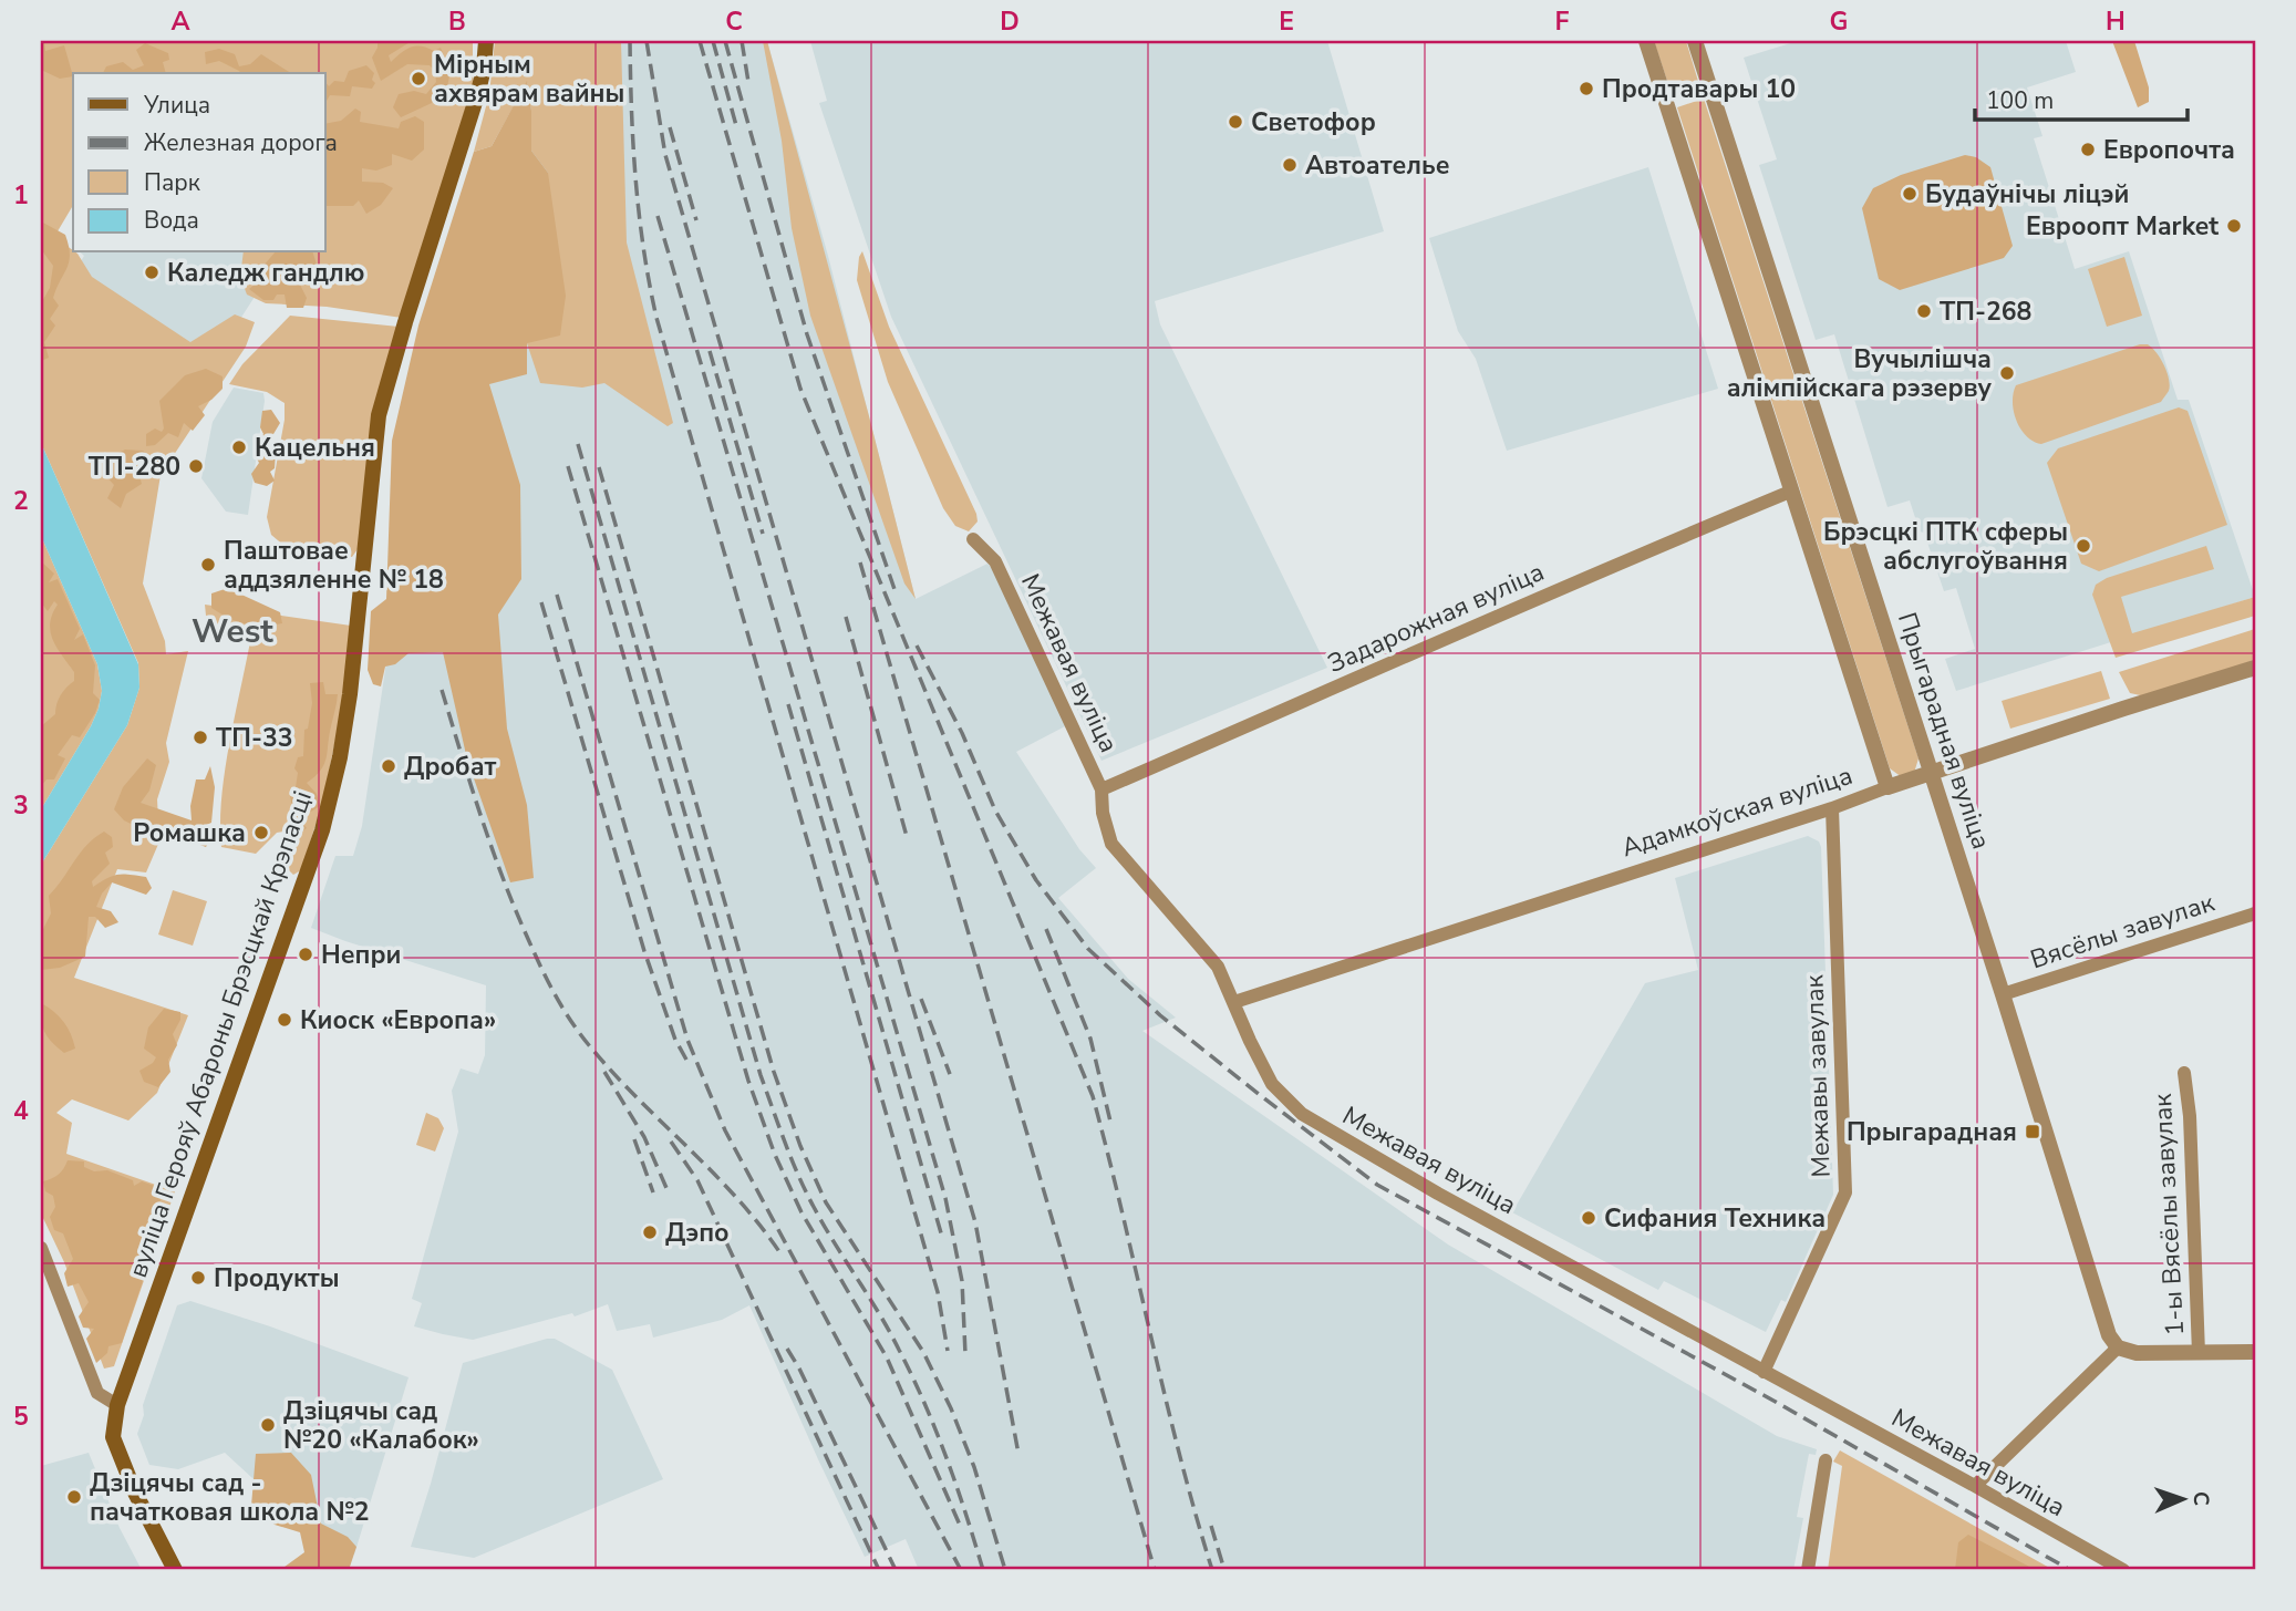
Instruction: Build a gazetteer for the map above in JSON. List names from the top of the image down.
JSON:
{
  "streets": {
    "main road": ["вуліца Герояў Абароны Брэсцкай Крэпасці"],
    "street": [
      "Задарожная вуліца",
      "Межавая вуліца",
      "Прыгарадная вуліца",
      "Адамкоўская вуліца",
      "Вясёлы завулак",
      "Межавы завулак",
      "1-ы Вясёлы завулак"
    ]
  },
  "crossings": [
    ["Задарожная вуліца", "Межавая вуліца"],
    ["Межавая вуліца", "Адамкоўская вуліца"],
    ["Межавая вуліца", "Межавы завулак"],
    ["Прыгарадная вуліца", "Адамкоўская вуліца"],
    ["Прыгарадная вуліца", "Вясёлы завулак"],
    ["Адамкоўская вуліца", "Межавы завулак"]
  ],
  "districts": ["West"],
  "places": {
    "other": [
      "Мірным ахвярам вайны",
      "Продтавары 10",
      "Светофор",
      "Европочта",
      "Автоателье",
      "Будаўнічы ліцэй",
      "Евроопт Market",
      "Каледж гандлю",
      "ТП-268",
      "Вучылішча алімпійскага рэзерву",
      "Кацельня",
      "ТП-280",
      "Брэсцкі ПТК сферы абслугоўвання",
      "Паштовае аддзяленне № 18",
      "ТП-33",
      "Дробат",
      "Ромашка",
      "Непри",
      "Киоск «Европа»",
      "Сифания Техника",
      "Дэпо",
      "Продукты",
      "Дзіцячы сад №20 «Калабок»",
      "Дзіцячы сад - пачатковая школа №2"
    ],
    "transit": ["Прыгарадная"]
  },
  "legend": [
    "Улица",
    "Железная дорога",
    "Парк",
    "Вода"
  ],
  "scale_bar": "100 m",
  "north": "right",
  "grid": {
    "columns": [
      "A",
      "B",
      "C",
      "D",
      "E",
      "F",
      "G",
      "H"
    ],
    "rows": [
      "1",
      "2",
      "3",
      "4",
      "5"
    ]
  }
}
